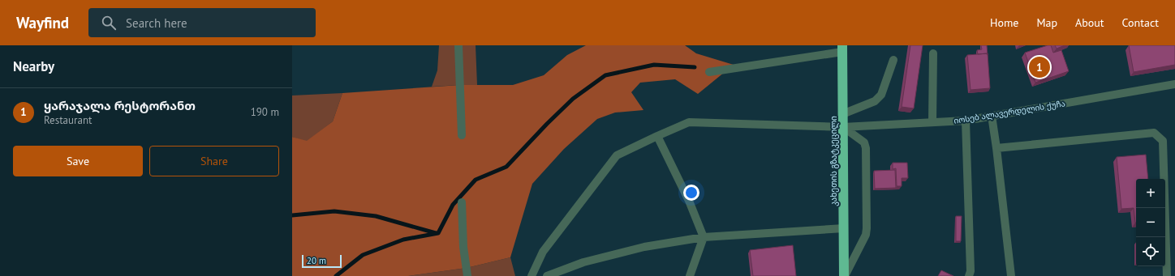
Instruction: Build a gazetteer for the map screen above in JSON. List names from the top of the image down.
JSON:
{
  "streets": {
    "highway": ["კახეთის გზატკეცილი"],
    "street": ["იოსებ ალავერდელის ქუჩა"]
  },
  "crossings": [
    ["იოსებ ალავერდელის ქუჩა", "კახეთის გზატკეცილი"]
  ],
  "scale_bar": "20 m",
  "page": {
    "header": "Wayfind",
    "search": "Search here",
    "nav": [
      "Home",
      "Map",
      "About",
      "Contact"
    ],
    "heading": "Nearby",
    "pins": "1",
    "list": [
      {
        "mark": "1",
        "name": "ყარაჯალა რესტორანთ",
        "note": "Restaurant",
        "value": "190 m"
      }
    ],
    "buttons": ["Save", "Share"],
    "map_buttons": ["+", "−"],
    "scale": "20 m"
  }
}
